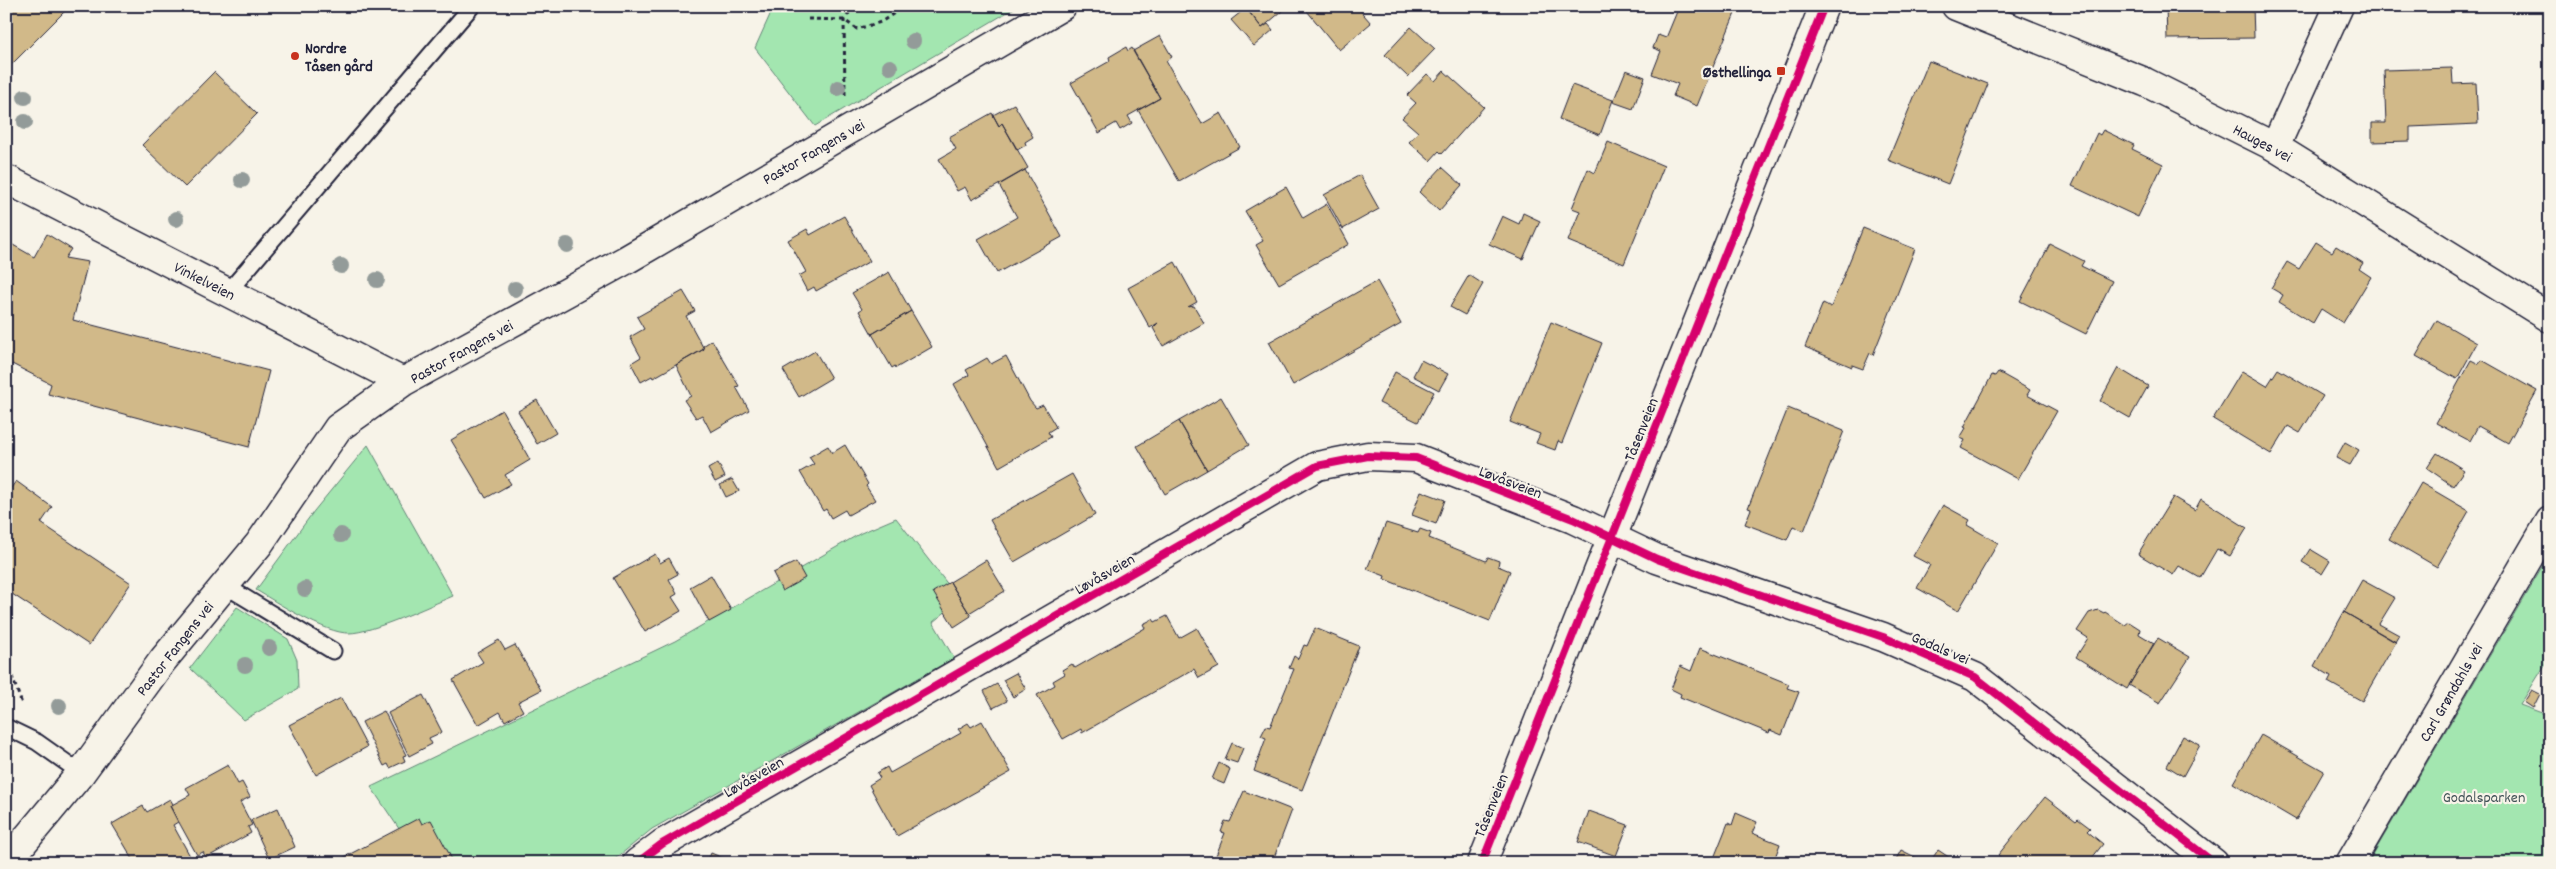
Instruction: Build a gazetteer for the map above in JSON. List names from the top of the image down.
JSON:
{
  "streets": {
    "street": [
      "Hauges vei",
      "Pastor Fangens vei",
      "Vinkelveien",
      "Tåsenveien",
      "Løvåsveien",
      "Godals vei",
      "Carl Grøndahls vei"
    ]
  },
  "crossings": [
    ["Pastor Fangens vei", "Vinkelveien"],
    ["Tåsenveien", "Løvåsveien"],
    ["Tåsenveien", "Godals vei"],
    ["Løvåsveien", "Godals vei"]
  ],
  "parks": ["Godalsparken"],
  "places": {
    "other": ["Nordre Tåsen gård"],
    "transit": ["Østhellinga"]
  }
}
